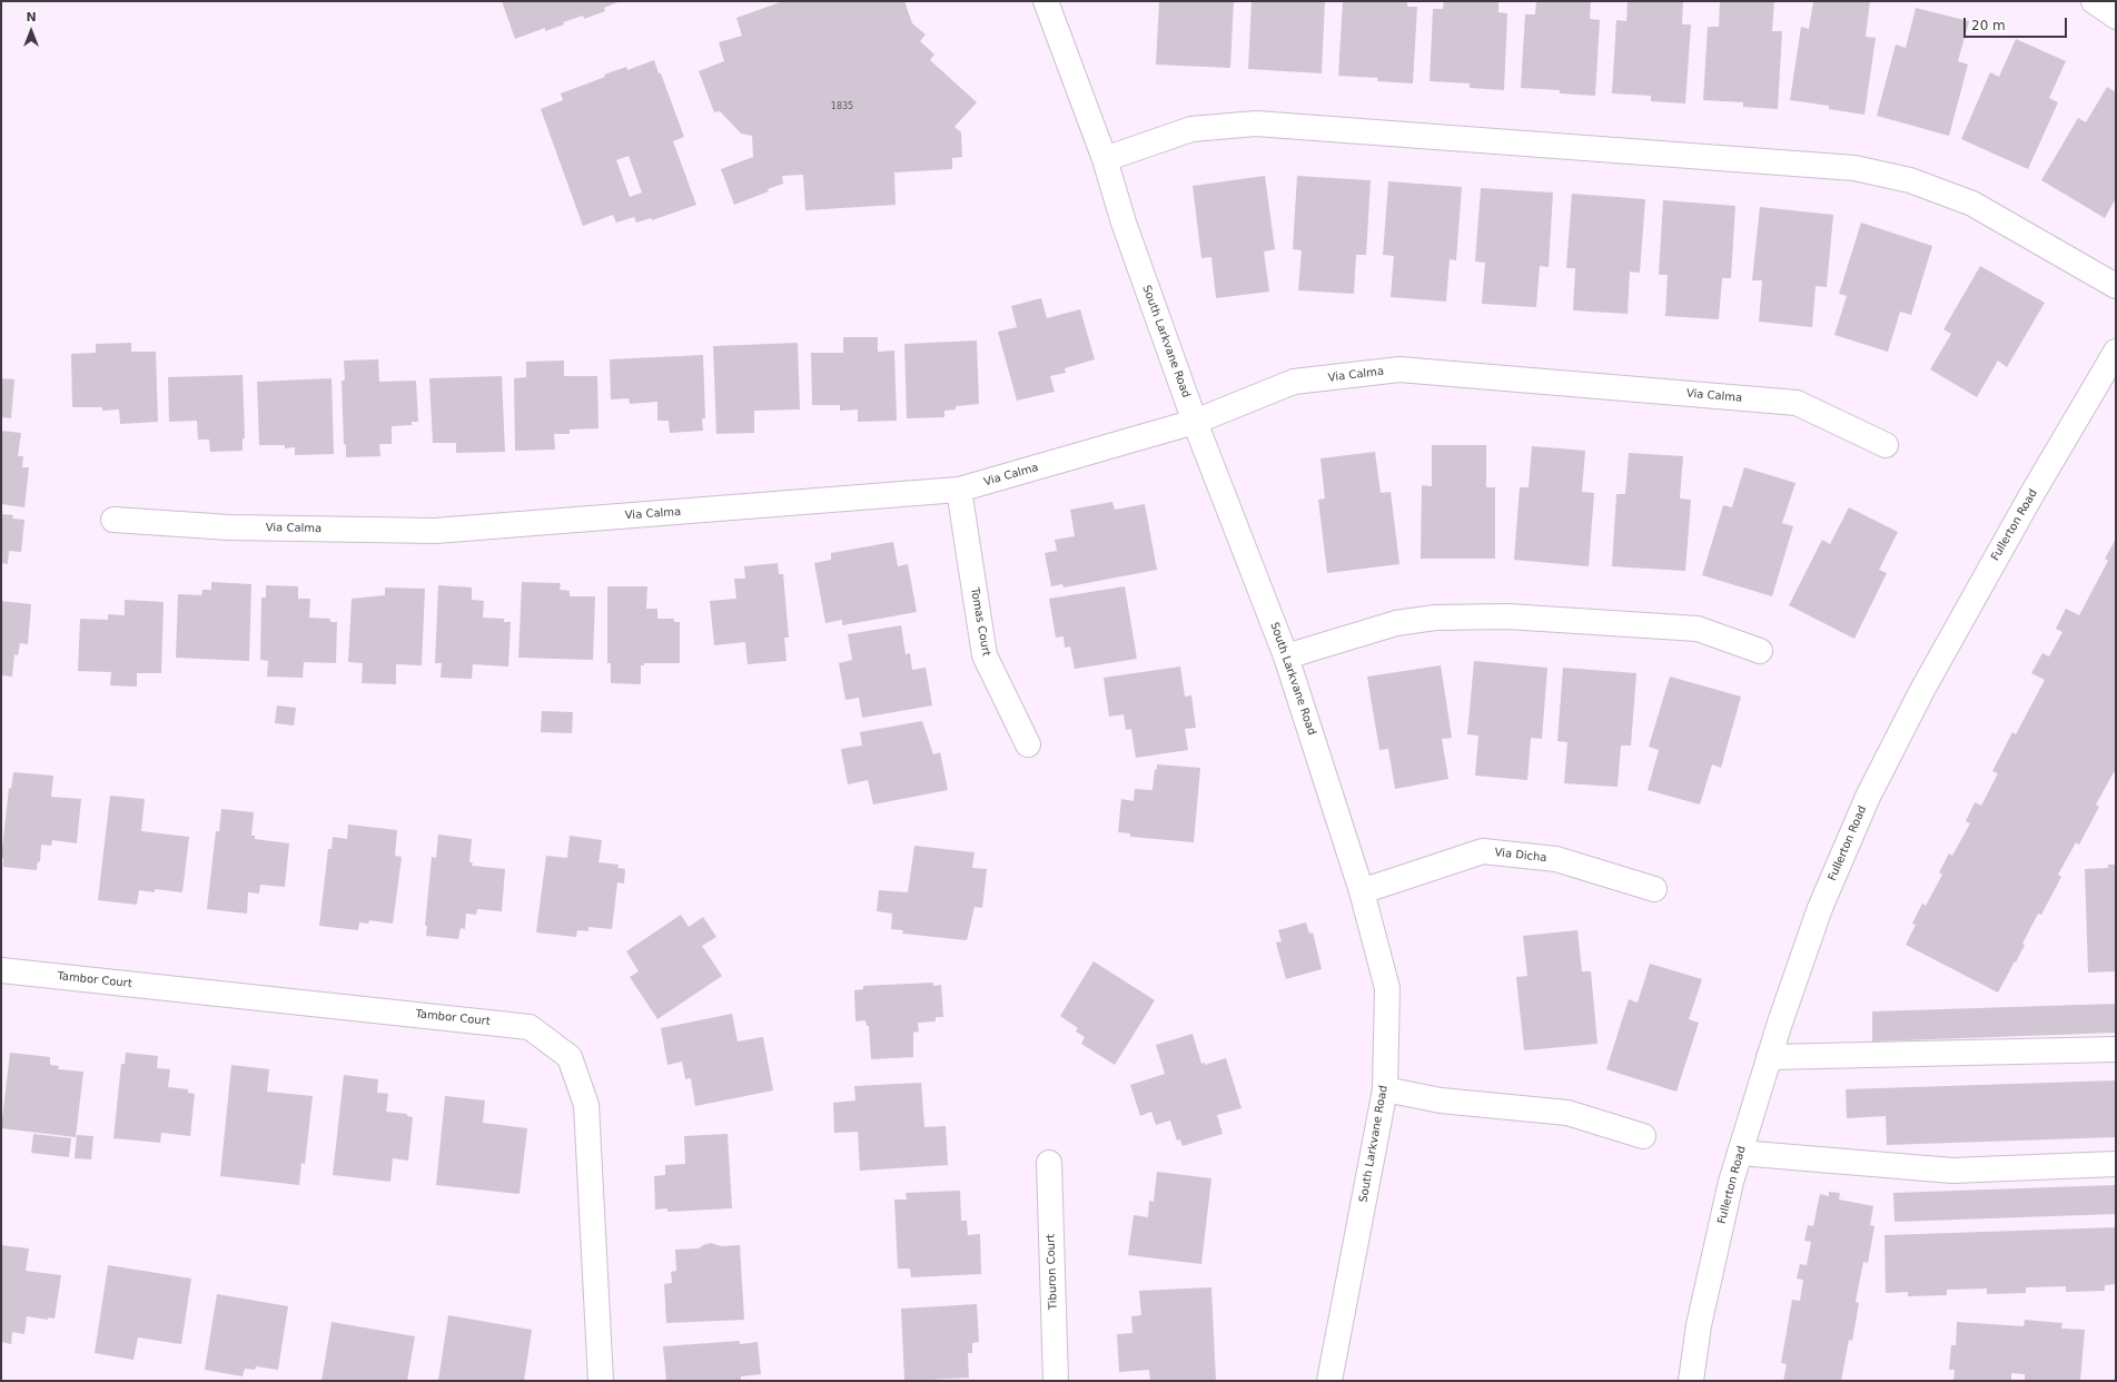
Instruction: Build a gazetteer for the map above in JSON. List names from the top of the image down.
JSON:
{
  "streets": {
    "street": [
      "South Larkvane Road",
      "Via Calma",
      "Fullerton Road",
      "Tomas Court",
      "Via Dicha",
      "Tambor Court",
      "Tiburon Court"
    ]
  },
  "crossings": [
    ["South Larkvane Road", "Via Calma"],
    ["South Larkvane Road", "Via Dicha"],
    ["Via Calma", "Tomas Court"]
  ],
  "house_numbers": ["1835"],
  "scale_bar": "20 m",
  "north": "top"
}
